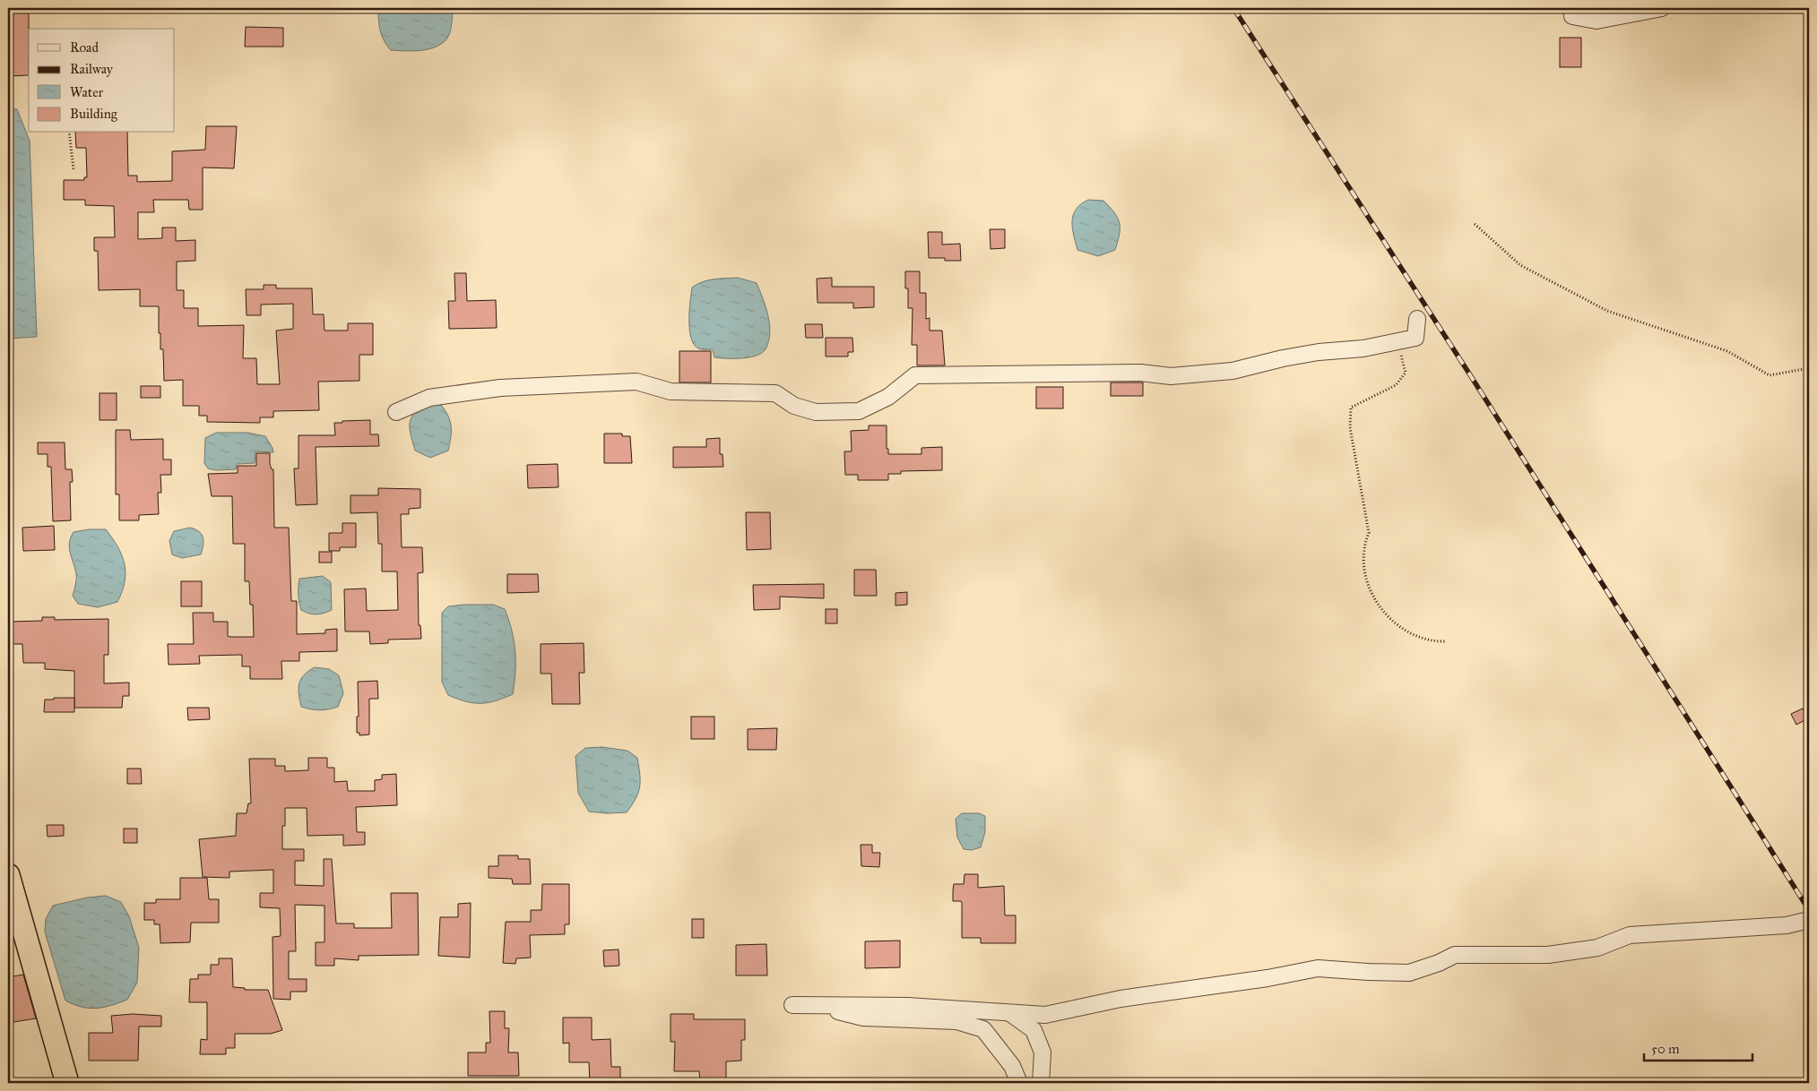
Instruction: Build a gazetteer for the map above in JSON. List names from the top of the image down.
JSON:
{
  "legend": [
    "Road",
    "Railway",
    "Water",
    "Building"
  ],
  "scale_bar": "50 m"
}
